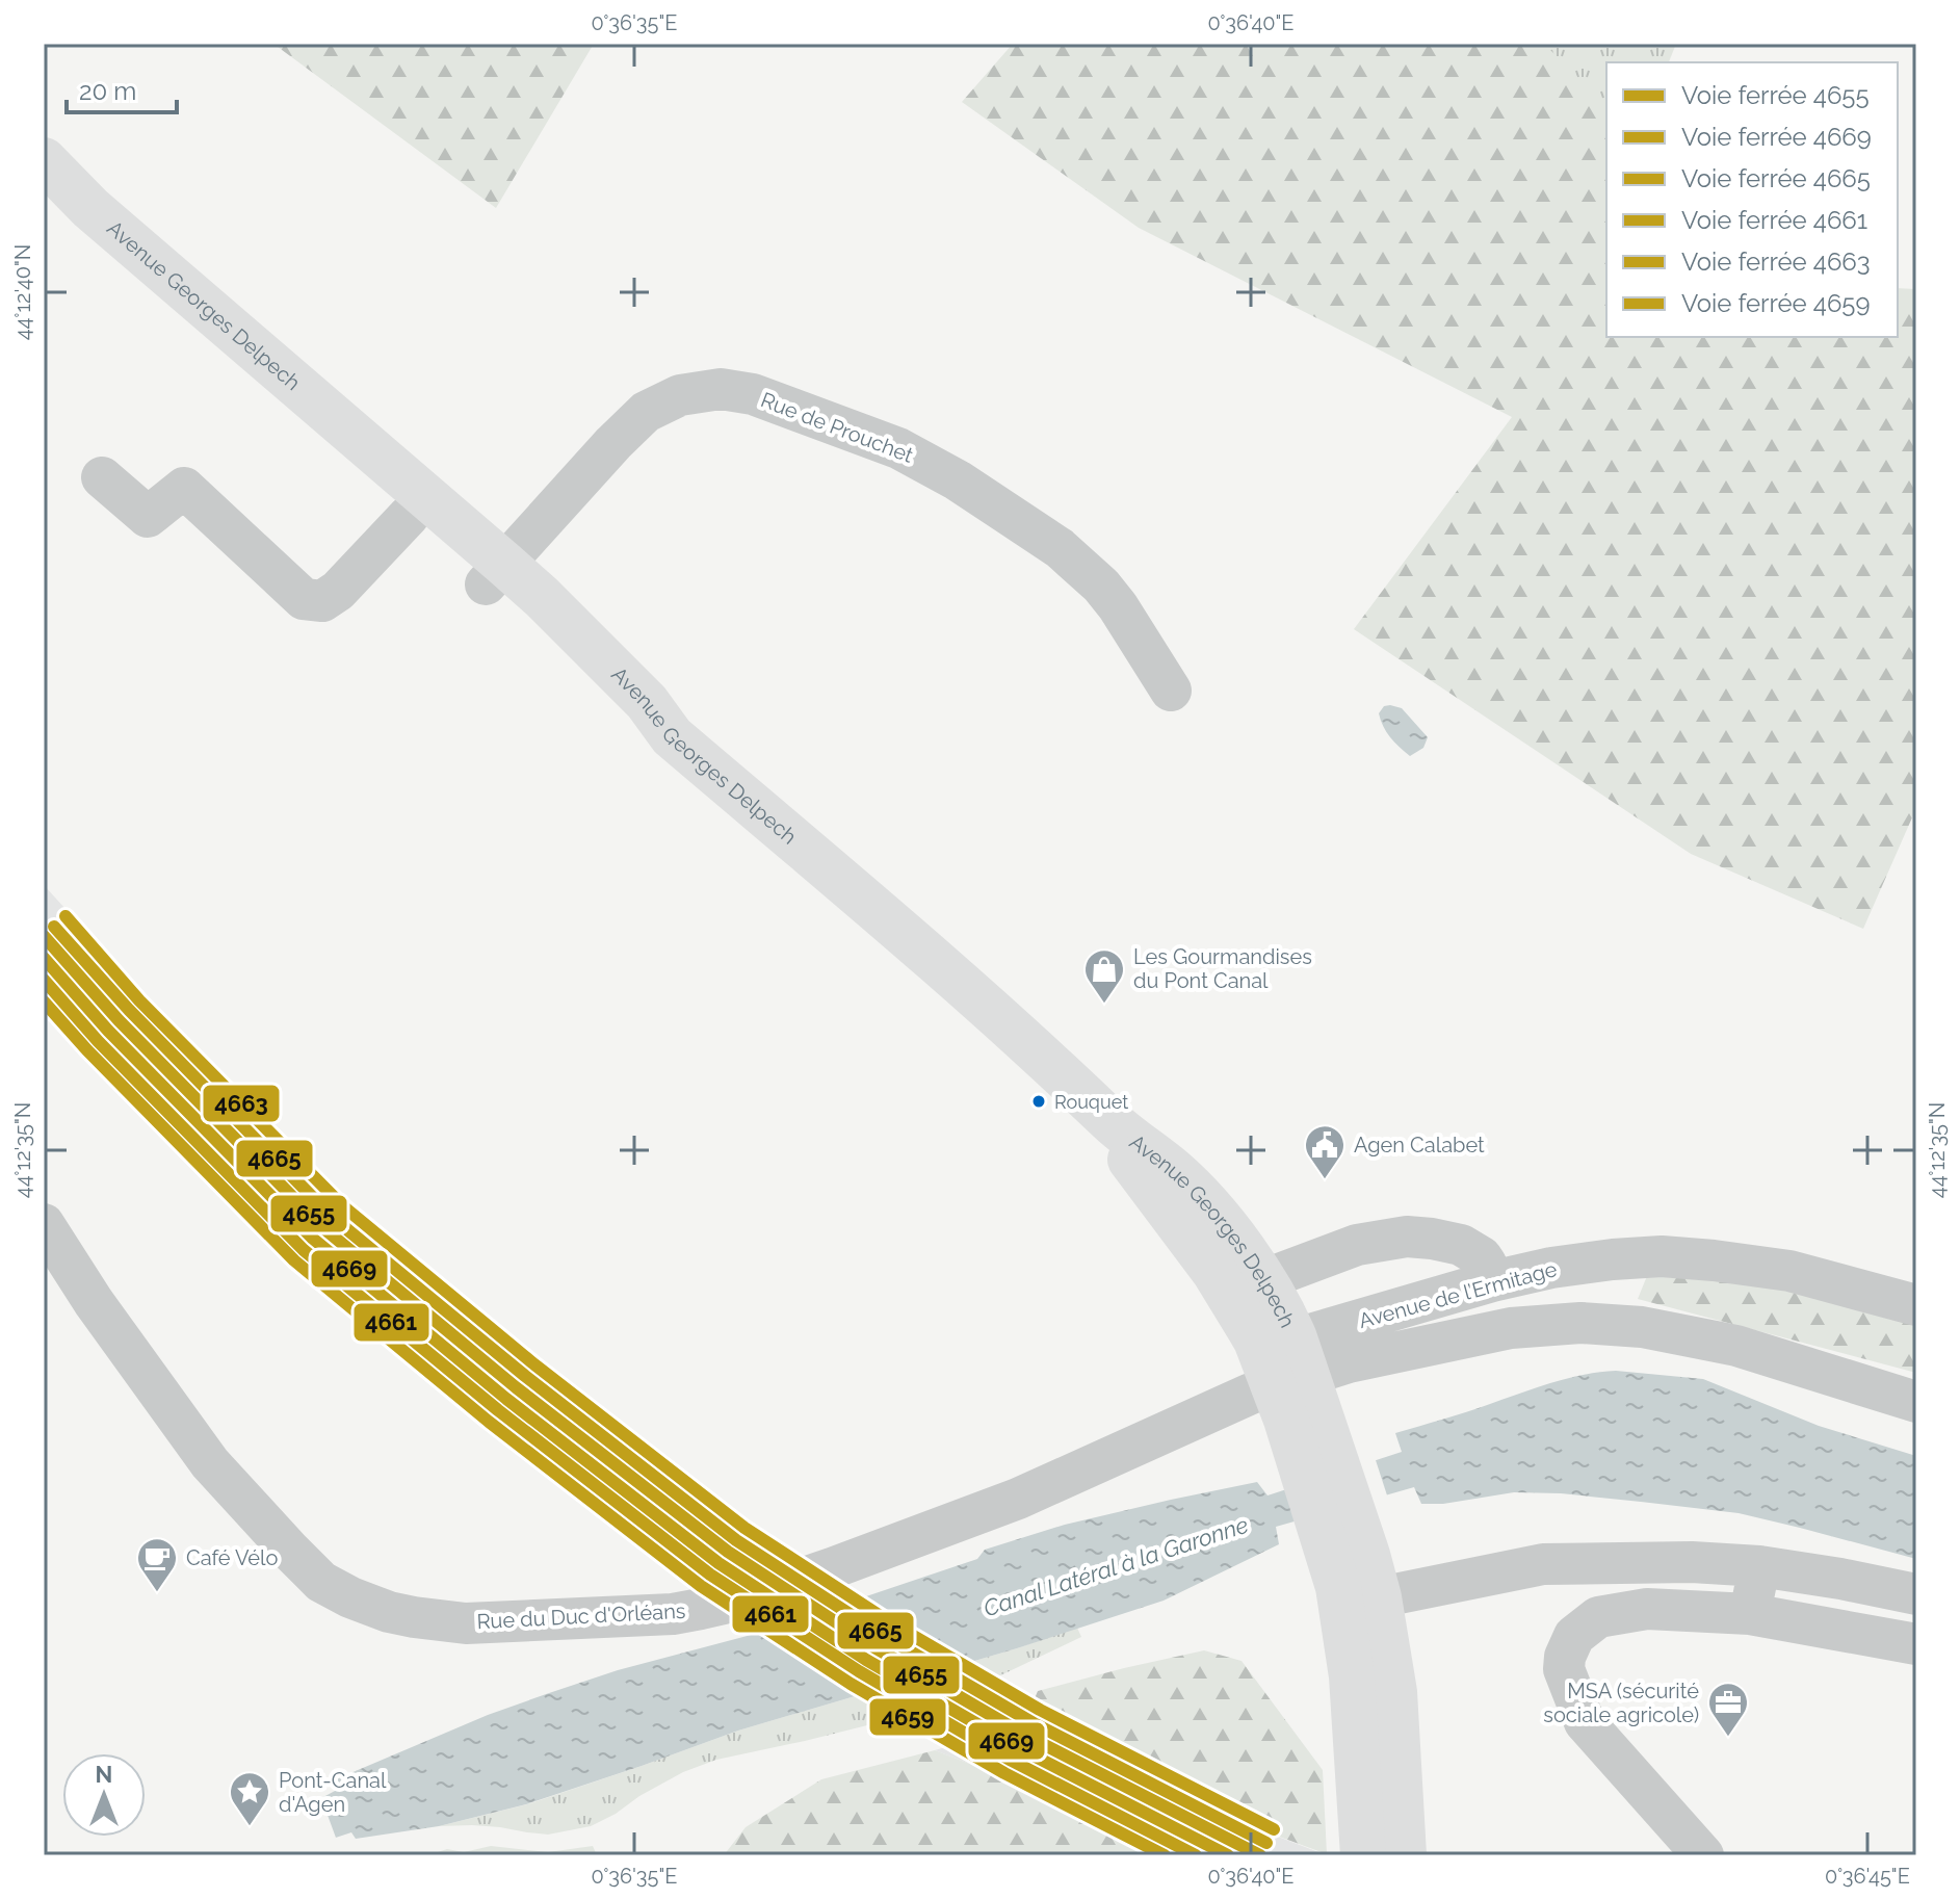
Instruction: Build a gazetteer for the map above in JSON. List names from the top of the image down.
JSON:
{
  "streets": {
    "main road": ["Avenue Georges Delpech"],
    "street": ["Rue de Prouchet", "Avenue de l’Ermitage", "Rue du Duc d'Orléans"]
  },
  "crossings": [
    ["Avenue Georges Delpech", "Rue de Prouchet"],
    ["Avenue Georges Delpech", "Avenue de l’Ermitage"],
    ["Avenue Georges Delpech", "Rue du Duc d'Orléans"],
    ["Avenue de l’Ermitage", "Rue du Duc d'Orléans"]
  ],
  "water": ["Canal Latéral à la Garonne"],
  "places": {
    "shop": ["Les Gourmandises du Pont Canal"],
    "other": ["Rouquet"],
    "public building": ["Agen Calabet"],
    "cafe": ["Café Vélo"],
    "office": ["MSA (sécurité sociale agricole)"],
    "place": ["Pont-Canal d'Agen"]
  },
  "lines": [
    "rail line 4663",
    "rail line 4665",
    "rail line 4655",
    "rail line 4669",
    "rail line 4661",
    "rail line 4659"
  ],
  "legend": [
    "Voie ferrée 4655",
    "Voie ferrée 4669",
    "Voie ferrée 4665",
    "Voie ferrée 4661",
    "Voie ferrée 4663",
    "Voie ferrée 4659"
  ],
  "scale_bar": "20 m",
  "north": "top",
  "coordinates": [
    "0°36'35\"E",
    "0°36'40\"E",
    "44°12'40\"N",
    "44°12'35\"N",
    "0°36'45\"E"
  ]
}
